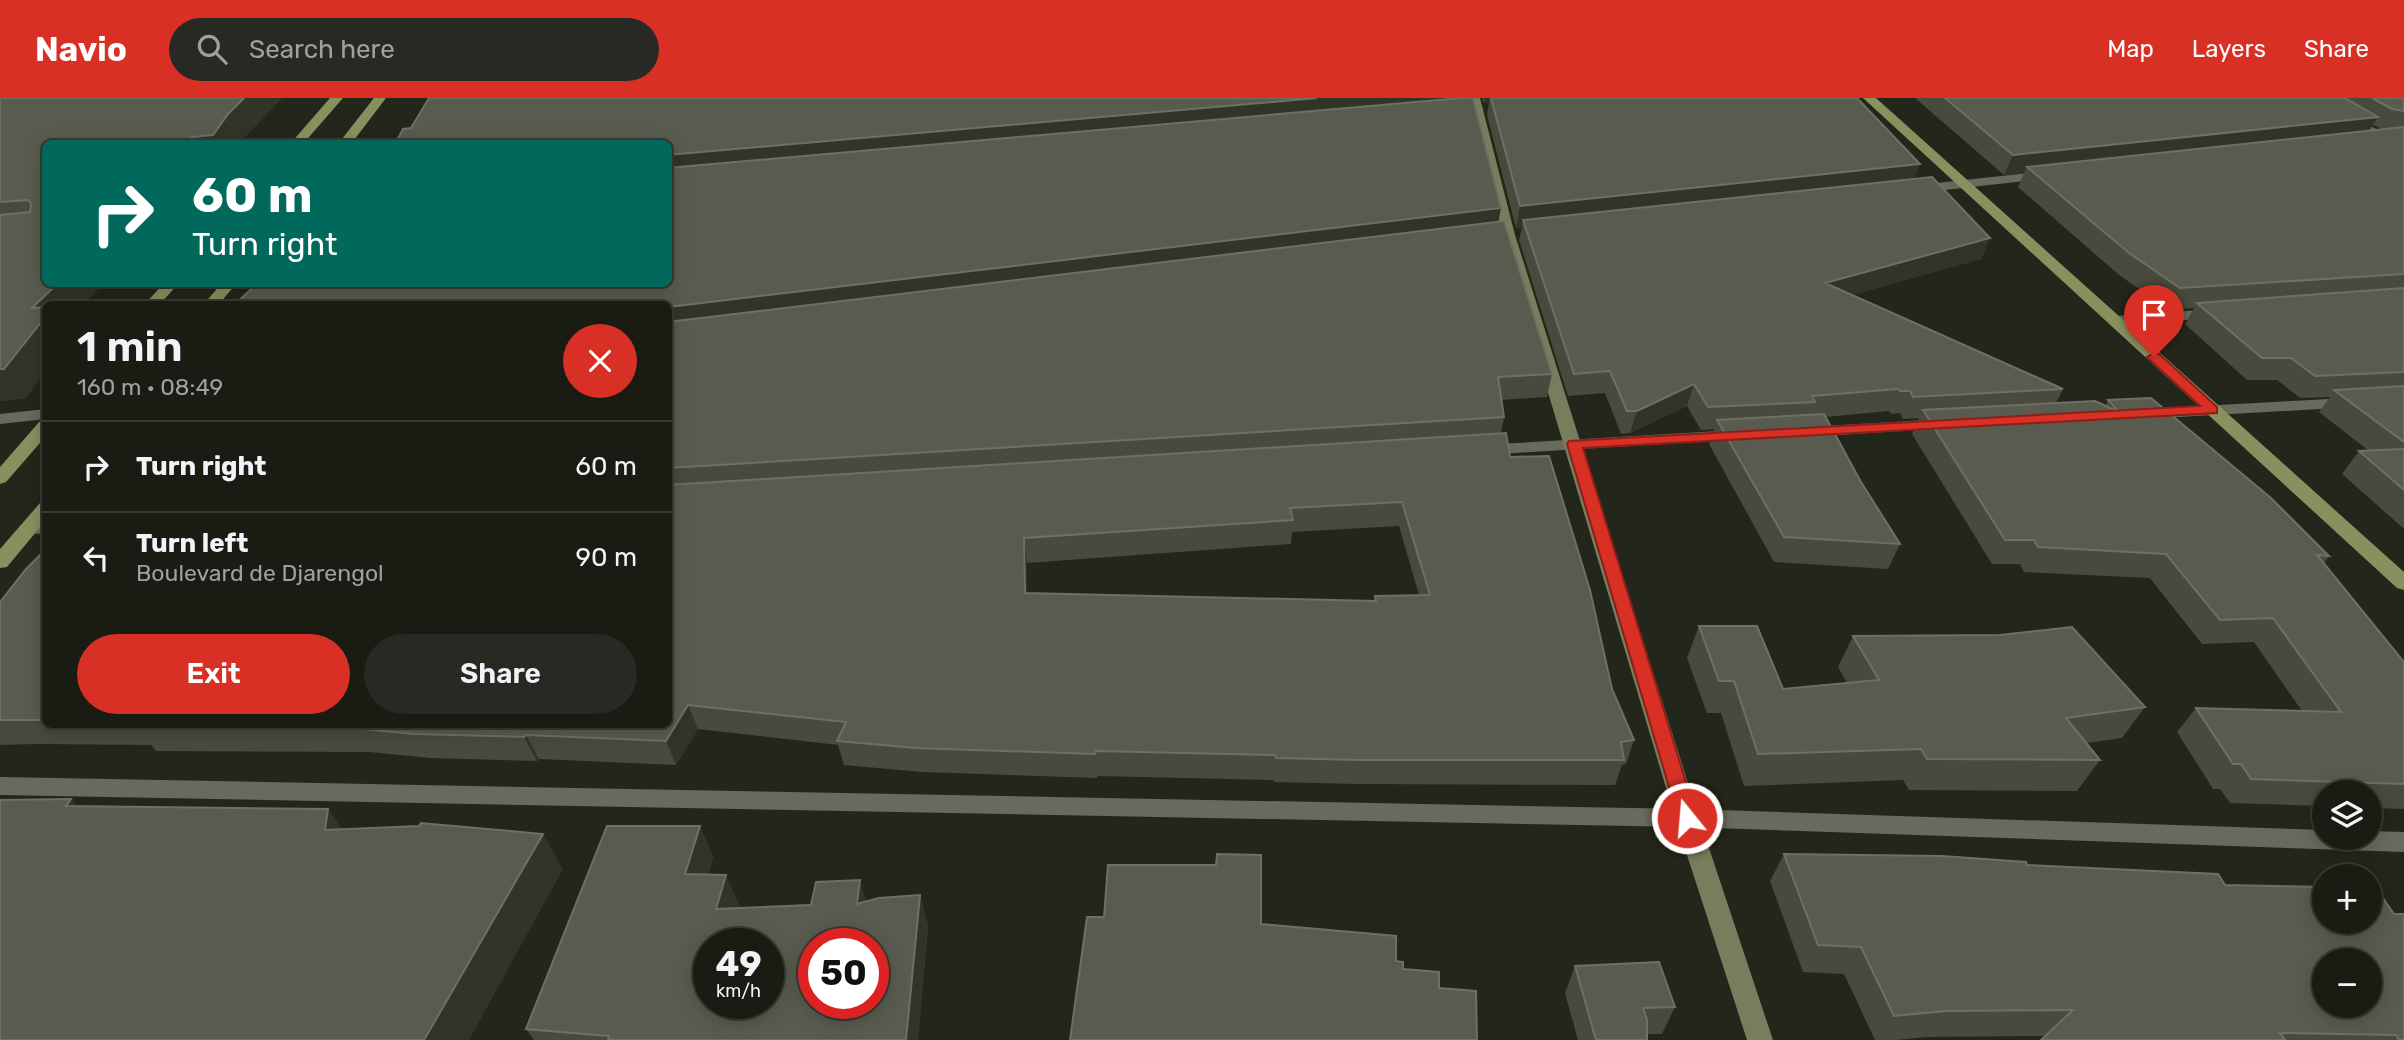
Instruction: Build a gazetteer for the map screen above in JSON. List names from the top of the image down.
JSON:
{
  "page": {
    "header": "Navio",
    "search": "Search here",
    "nav": ["Map", "Layers", "Share"],
    "turn": ["60 m", "Turn right"],
    "heading": ["1 min", "160 m · 08:49"],
    "list": [
      {
        "name": "Turn right",
        "value": "60 m"
      },
      {
        "name": "Turn left",
        "note": "Boulevard de Djarengol",
        "value": "90 m"
      }
    ],
    "buttons": ["Exit", "Share"],
    "map_buttons": ["+", "−"],
    "speed": "49 km/h",
    "limit": "50"
  }
}
